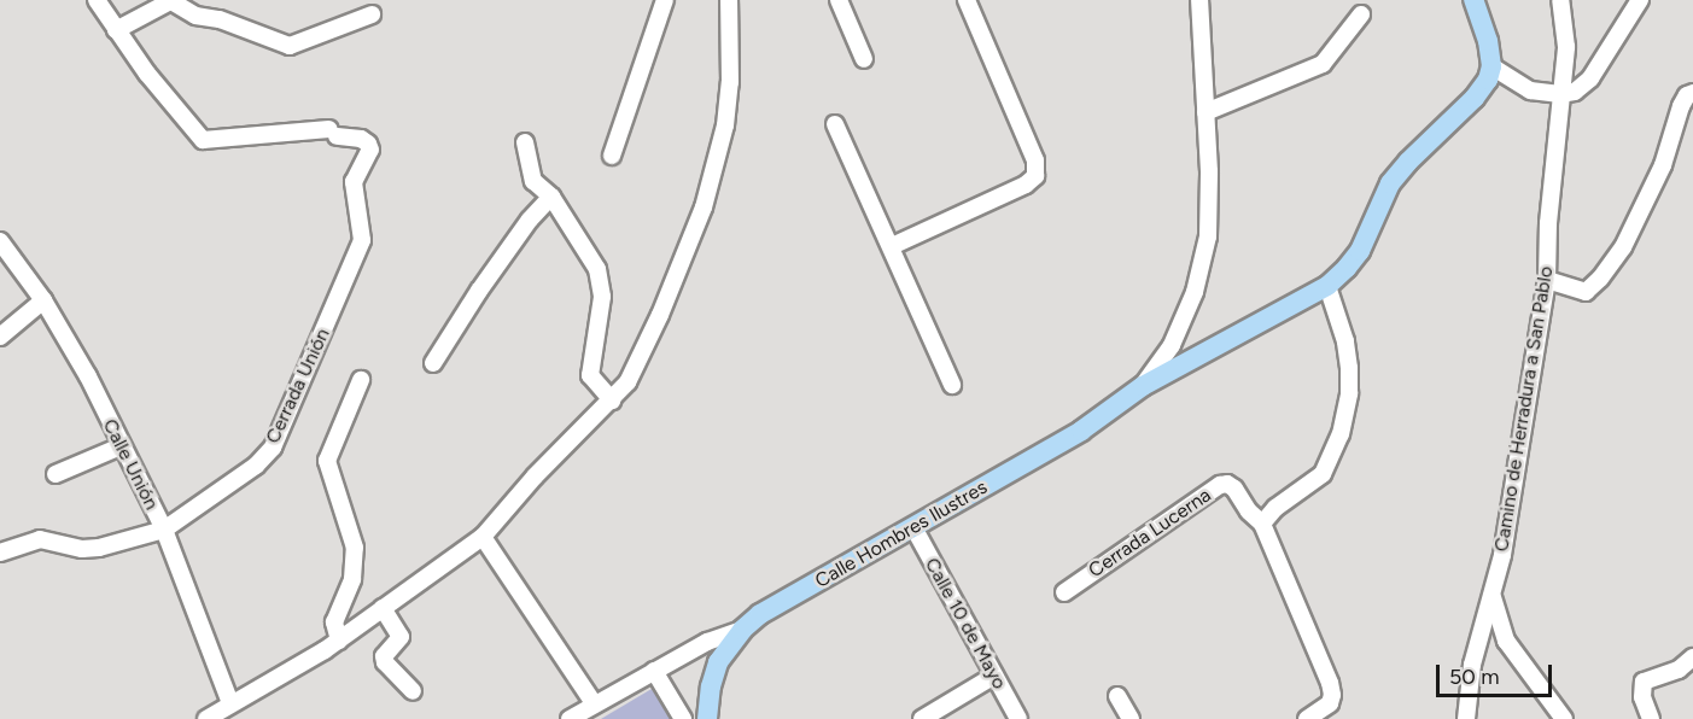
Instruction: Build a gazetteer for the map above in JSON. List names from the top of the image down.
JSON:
{
  "streets": {
    "main road": ["Calle Hombres Ilustres"],
    "street": [
      "Cerrada Unión",
      "Camino de Herradura a San Pablo",
      "Calle Unión",
      "Cerrada Lucerna",
      "Calle 10 de Mayo"
    ]
  },
  "crossings": [
    ["Cerrada Unión", "Calle Unión"],
    ["Calle Hombres Ilustres", "Calle 10 de Mayo"]
  ],
  "scale_bar": "50 m"
}
